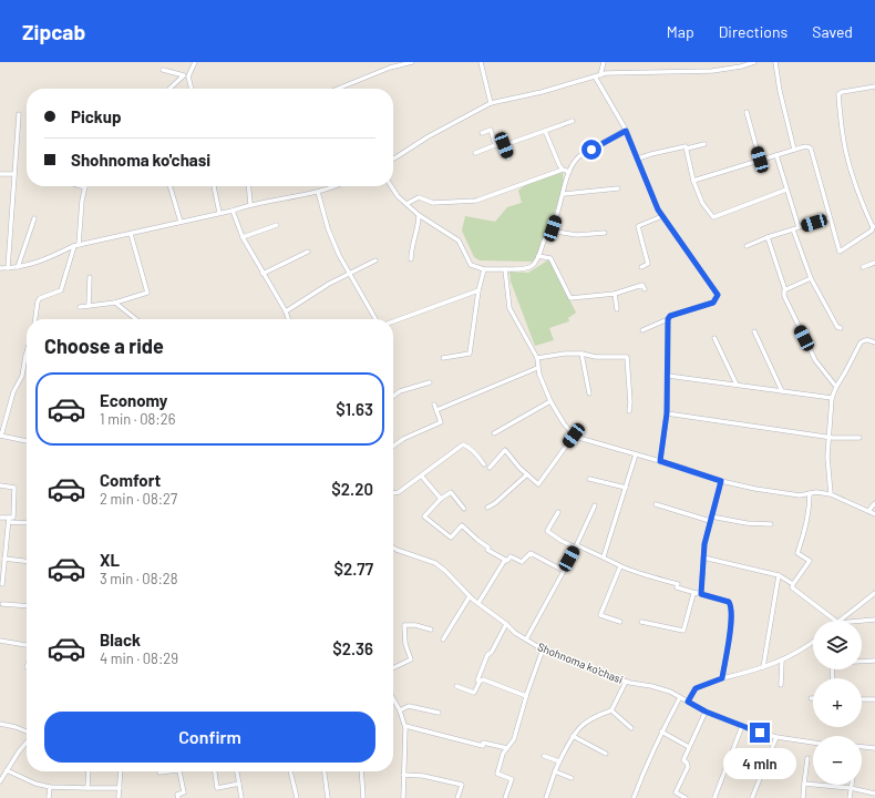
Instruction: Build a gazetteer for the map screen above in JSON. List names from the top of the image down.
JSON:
{
  "streets": {
    "street": ["Shohnoma ko'chasi"]
  },
  "page": {
    "header": "Zipcab",
    "nav": ["Map", "Directions", "Saved"],
    "banner": ["Pickup", "Shohnoma ko'chasi"],
    "heading": "Choose a ride",
    "list": [
      {
        "name": "Economy",
        "note": "1 min · 08:26",
        "value": "$1.63"
      },
      {
        "name": "Comfort",
        "note": "2 min · 08:27",
        "value": "$2.20"
      },
      {
        "name": "XL",
        "note": "3 min · 08:28",
        "value": "$2.77"
      },
      {
        "name": "Black",
        "note": "4 min · 08:29",
        "value": "$2.36"
      }
    ],
    "map_buttons": ["+", "−"],
    "buttons": "Confirm",
    "bubble": "4 min"
  }
}
